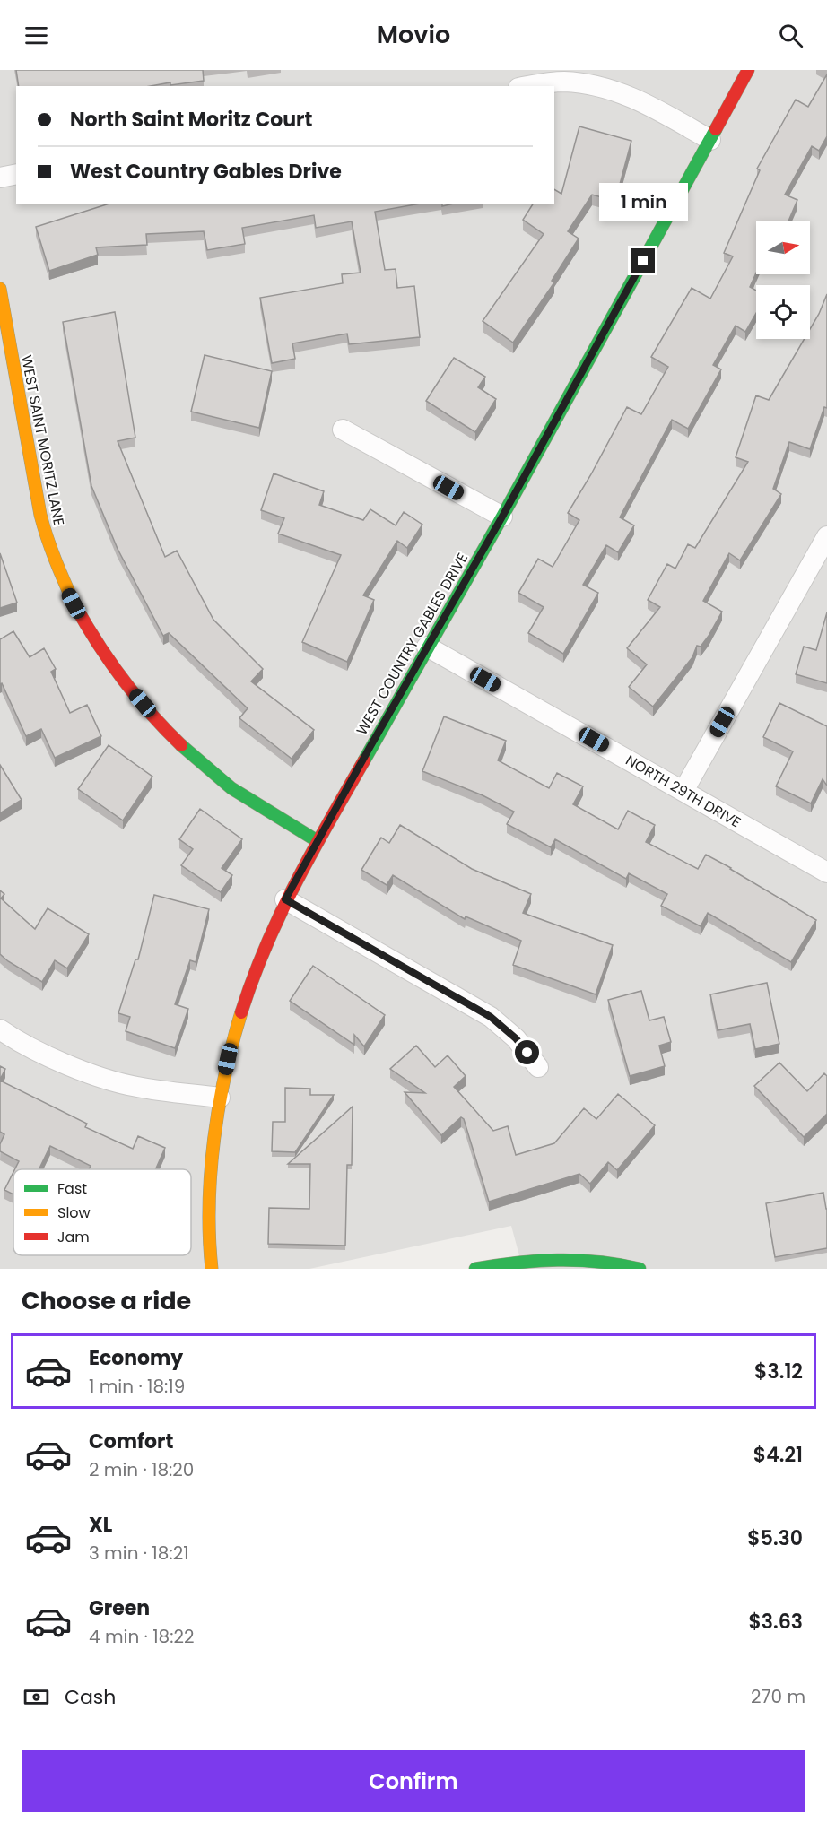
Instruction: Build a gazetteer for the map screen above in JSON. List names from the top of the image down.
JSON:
{
  "streets": {
    "street": ["WEST SAINT MORITZ LANE", "WEST COUNTRY GABLES DRIVE", "NORTH 29TH DRIVE"]
  },
  "crossings": [
    ["WEST SAINT MORITZ LANE", "WEST COUNTRY GABLES DRIVE"],
    ["WEST COUNTRY GABLES DRIVE", "NORTH 29TH DRIVE"]
  ],
  "legend": ["Fast", "Slow", "Jam"],
  "north": "right",
  "page": {
    "header": "Movio",
    "banner": ["North Saint Moritz Court", "West Country Gables Drive"],
    "bubble": "1 min",
    "heading": "Choose a ride",
    "list": [
      {
        "name": "Economy",
        "note": "1 min · 18:19",
        "value": "$3.12"
      },
      {
        "name": "Comfort",
        "note": "2 min · 18:20",
        "value": "$4.21"
      },
      {
        "name": "XL",
        "note": "3 min · 18:21",
        "value": "$5.30"
      },
      {
        "name": "Green",
        "note": "4 min · 18:22",
        "value": "$3.63"
      }
    ],
    "pay": ["Cash", "270 m"],
    "buttons": "Confirm"
  }
}
